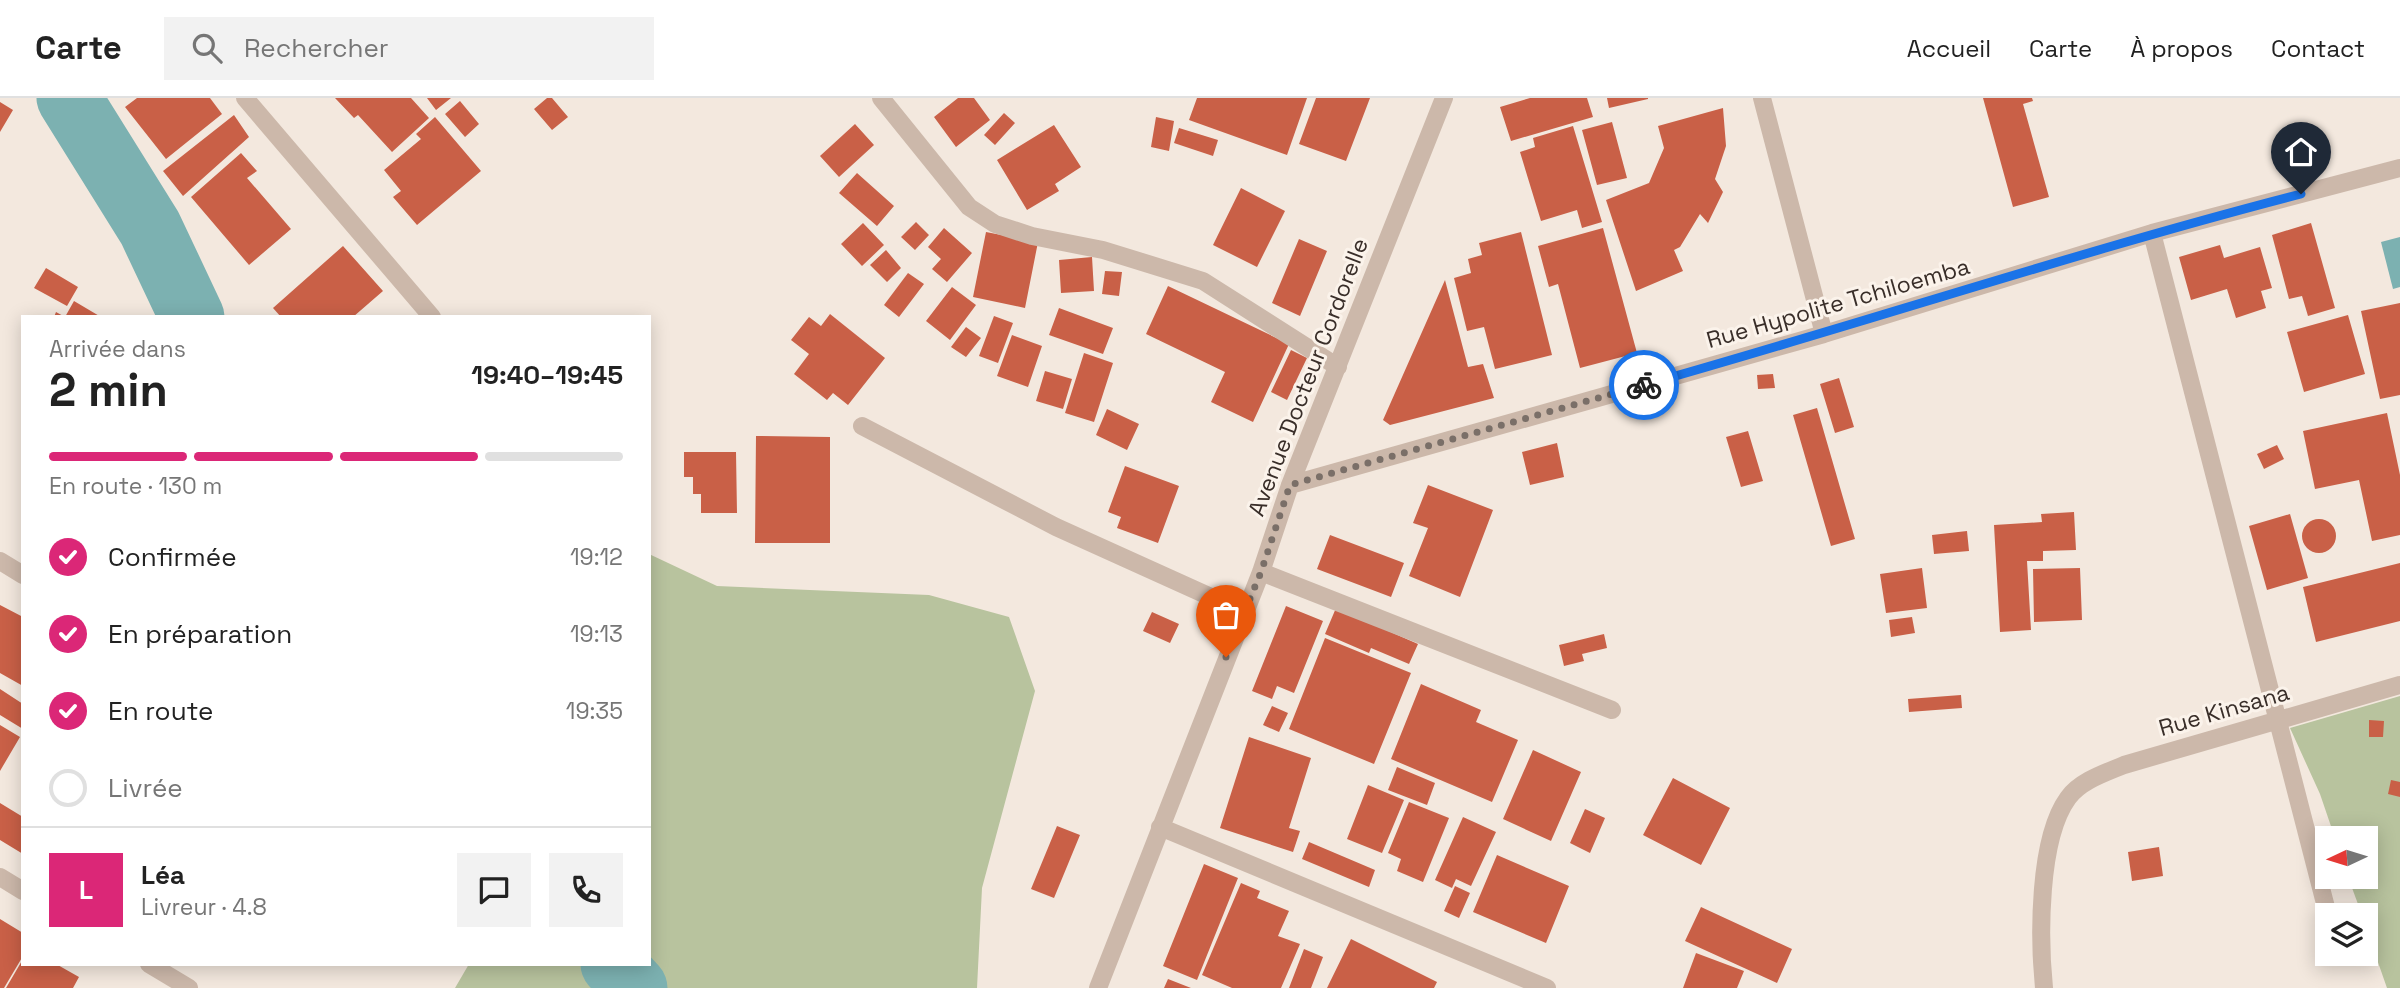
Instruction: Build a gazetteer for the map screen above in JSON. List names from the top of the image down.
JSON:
{
  "streets": {
    "street": ["Rue Hypolite Tchiloemba", "Avenue Docteur Cordorelle", "Rue Kinsana"]
  },
  "crossings": [
    ["Rue Hypolite Tchiloemba", "Avenue Docteur Cordorelle"]
  ],
  "north": "left",
  "page": {
    "header": "Carte",
    "search": "Rechercher",
    "nav": [
      "Accueil",
      "Carte",
      "À propos",
      "Contact"
    ],
    "heading": ["2 min", "Arrivée dans", "19:40–19:45"],
    "panel": ["Léa", "Livreur · 4.8"],
    "bar": "En route · 130 m",
    "list": [
      ["Confirmée", "19:12"],
      ["En préparation", "19:13"],
      ["En route", "19:35"],
      "Livrée"
    ],
    "round": "L"
  }
}
